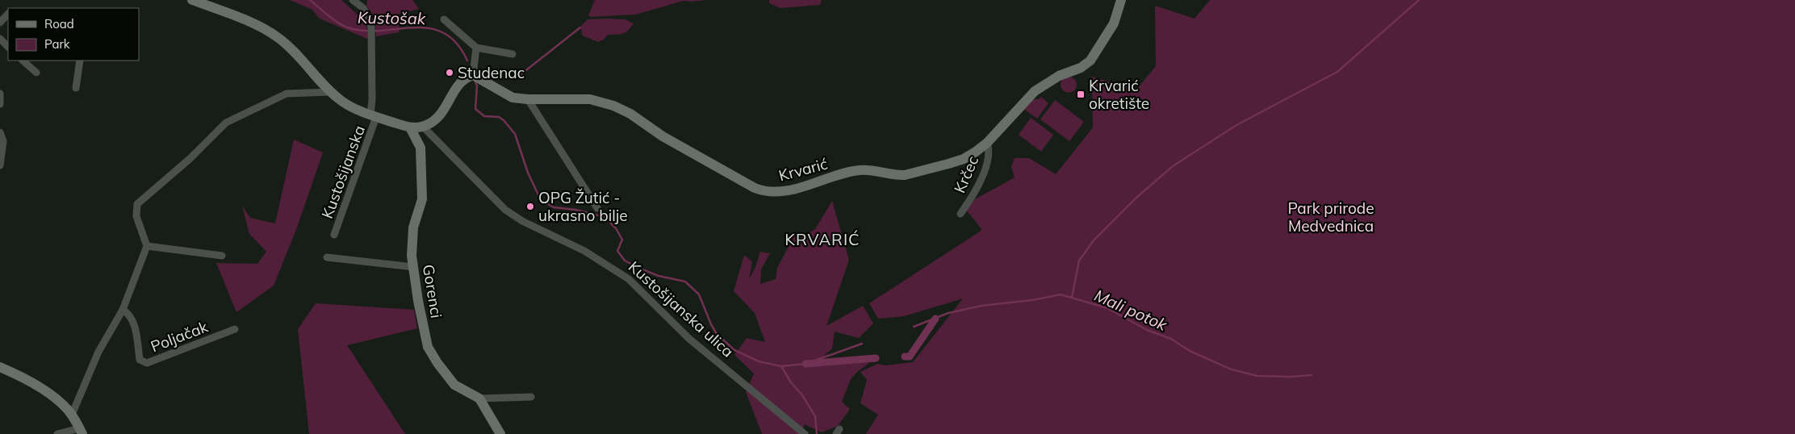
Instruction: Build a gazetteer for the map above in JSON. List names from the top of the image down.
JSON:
{
  "streets": {
    "street": [
      "Krvarić",
      "Kustošijanska",
      "Krčec",
      "Gorenci",
      "Kustošijanska ulica",
      "Poljačak"
    ]
  },
  "crossings": [
    ["Krvarić", "Krčec"]
  ],
  "districts": ["KRVARIĆ"],
  "water": ["Kustošak", "Mali potok"],
  "parks": ["Park prirode Medvednica"],
  "places": {
    "other": ["Studenac", "OPG Žutić - ukrasno bilje"],
    "transit": ["Krvarić okretište"]
  },
  "legend": ["Road", "Park"]
}
